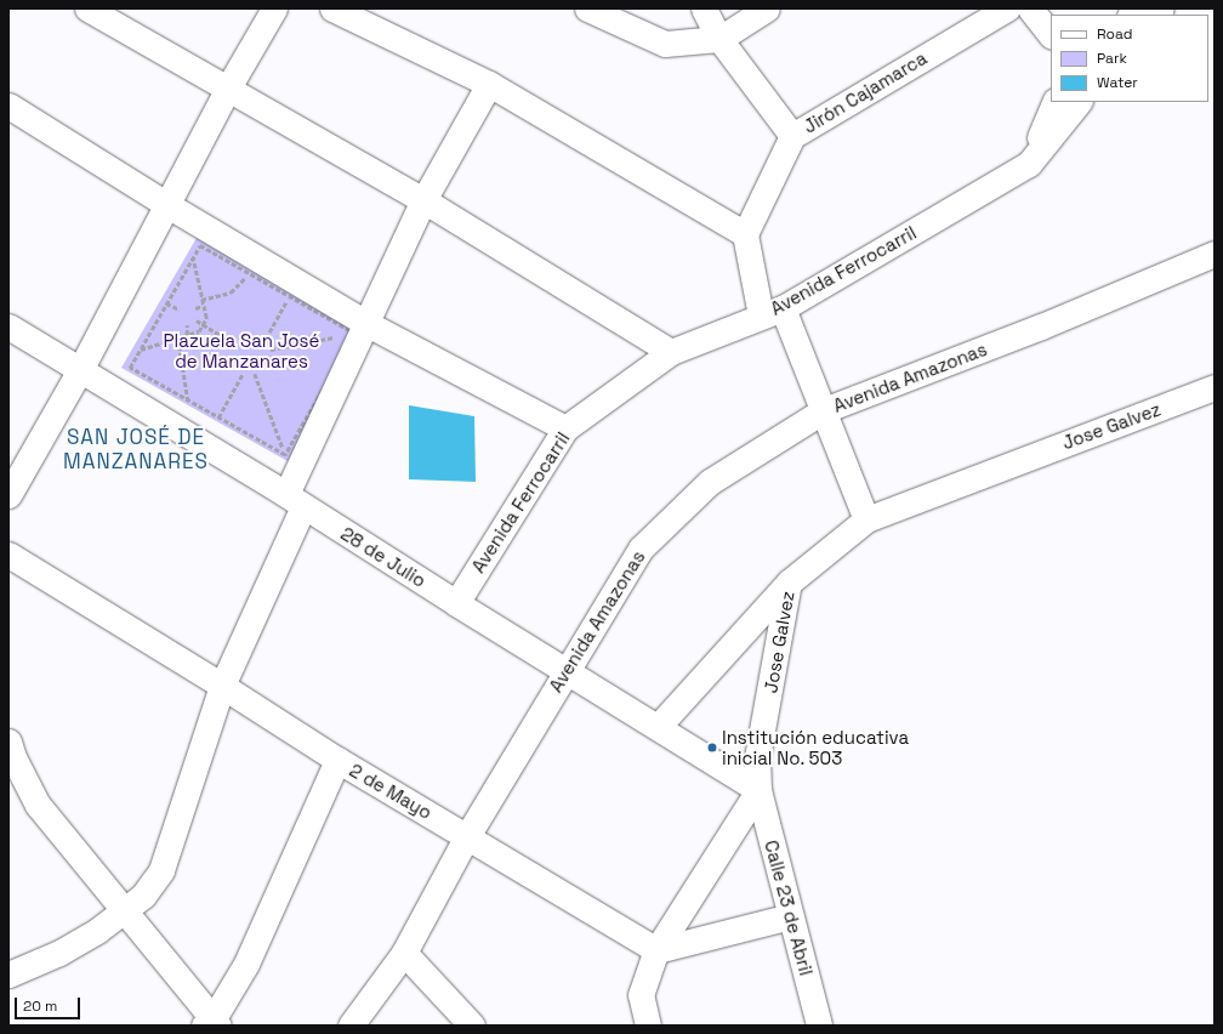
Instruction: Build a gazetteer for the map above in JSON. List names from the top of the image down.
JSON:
{
  "streets": {
    "street": [
      "Jirón Cajamarca",
      "Avenida Ferrocarril",
      "Avenida Amazonas",
      "Jose Galvez",
      "28 de Julio",
      "2 de Mayo",
      "Calle 23 de Abril"
    ]
  },
  "crossings": [
    ["Avenida Ferrocarril", "28 de Julio"],
    ["Avenida Amazonas", "28 de Julio"],
    ["Avenida Amazonas", "2 de Mayo"],
    ["Jose Galvez", "28 de Julio"],
    ["Jose Galvez", "Calle 23 de Abril"],
    ["28 de Julio", "Calle 23 de Abril"]
  ],
  "districts": ["SAN JOSÉ DE MANZANARES"],
  "parks": ["Plazuela San José de Manzanares"],
  "places": ["Institución educativa inicial No. 503"],
  "legend": ["Road", "Park", "Water"],
  "scale_bar": "20 m"
}
